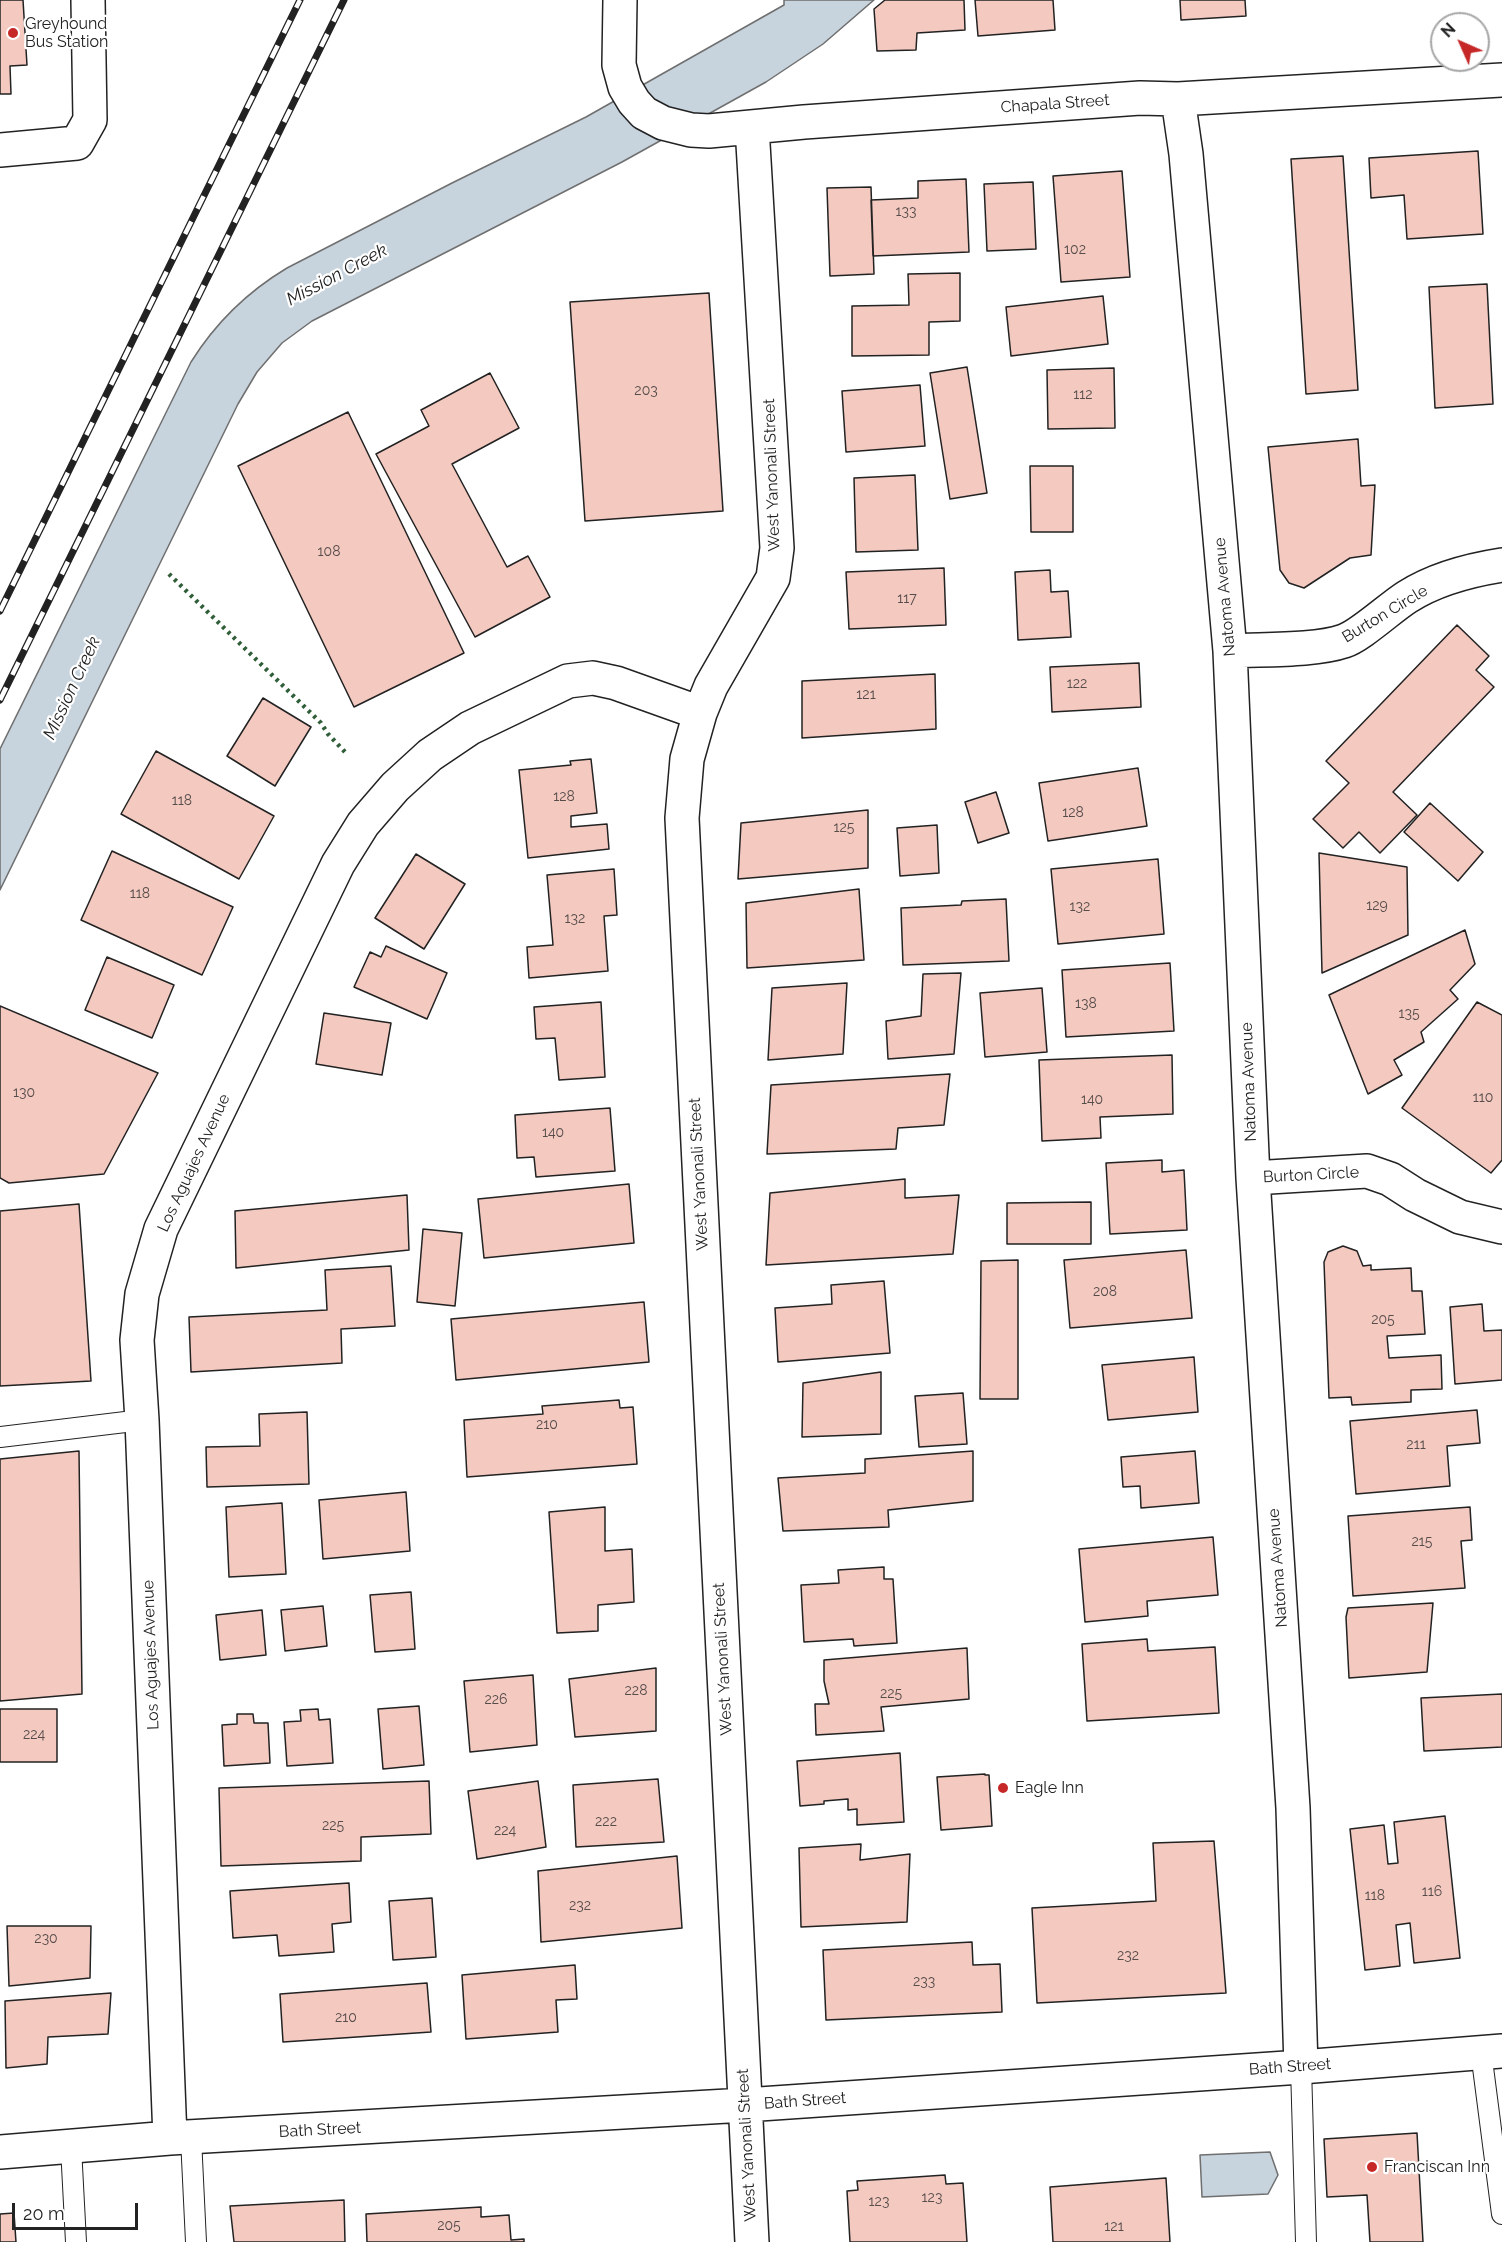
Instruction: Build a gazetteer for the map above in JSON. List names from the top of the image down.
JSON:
{
  "streets": {
    "street": [
      "Chapala Street",
      "West Yanonali Street",
      "Natoma Avenue",
      "Burton Circle",
      "Los Aguajes Avenue",
      "Bath Street"
    ]
  },
  "crossings": [
    ["Chapala Street", "West Yanonali Street"],
    ["Chapala Street", "Natoma Avenue"],
    ["West Yanonali Street", "Los Aguajes Avenue"],
    ["West Yanonali Street", "Bath Street"],
    ["Natoma Avenue", "Burton Circle"],
    ["Natoma Avenue", "Bath Street"],
    ["Los Aguajes Avenue", "Bath Street"]
  ],
  "water": ["Mission Creek"],
  "places": ["Greyhound Bus Station", "Eagle Inn", "Franciscan Inn"],
  "house_numbers": [
    "133",
    "102",
    "203",
    "112",
    "108",
    "117",
    "122",
    "121",
    "128",
    "118",
    "128",
    "125",
    "118",
    "129",
    "132",
    "132",
    "138",
    "135",
    "130",
    "110",
    "140",
    "140",
    "208",
    "205",
    "210",
    "211",
    "215",
    "228",
    "225",
    "226",
    "224",
    "222",
    "225",
    "224",
    "116",
    "118",
    "232",
    "230",
    "232",
    "233",
    "210",
    "123",
    "123",
    "205",
    "121"
  ],
  "scale_bar": "20 m",
  "north": "top left"
}
